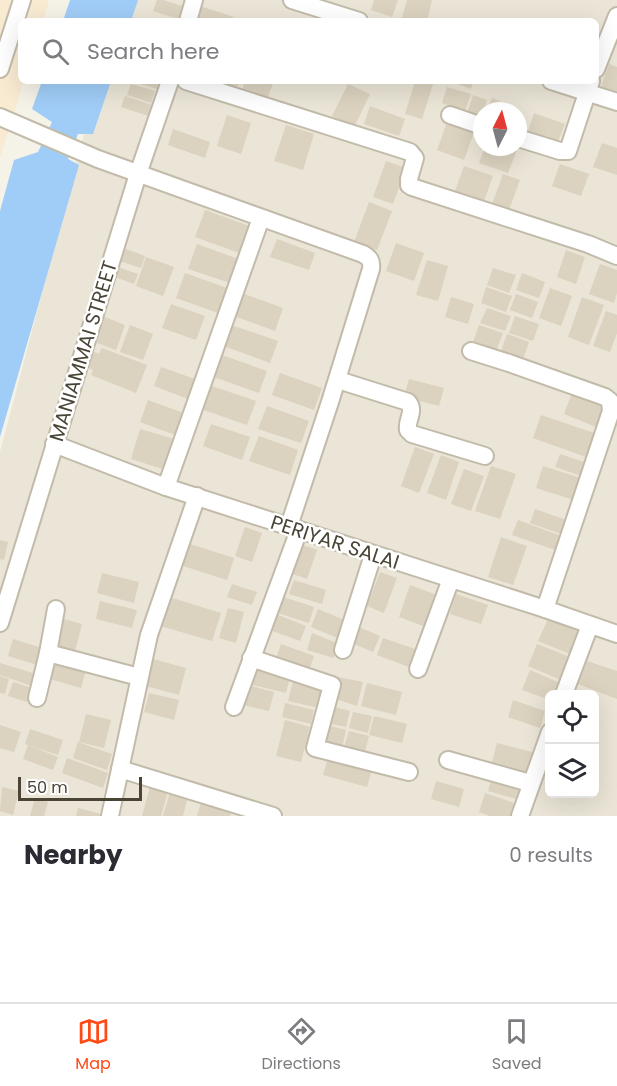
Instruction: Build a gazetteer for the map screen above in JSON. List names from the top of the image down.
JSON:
{
  "streets": {
    "street": ["MANIAMMAI STREET", "PERIYAR SALAI"]
  },
  "crossings": [
    ["MANIAMMAI STREET", "PERIYAR SALAI"]
  ],
  "scale_bar": "50 m",
  "north": "top",
  "page": {
    "search": "Search here",
    "scale": "50 m",
    "heading": ["Nearby", "0 results"],
    "nav": ["Map", "Directions", "Saved"]
  }
}
